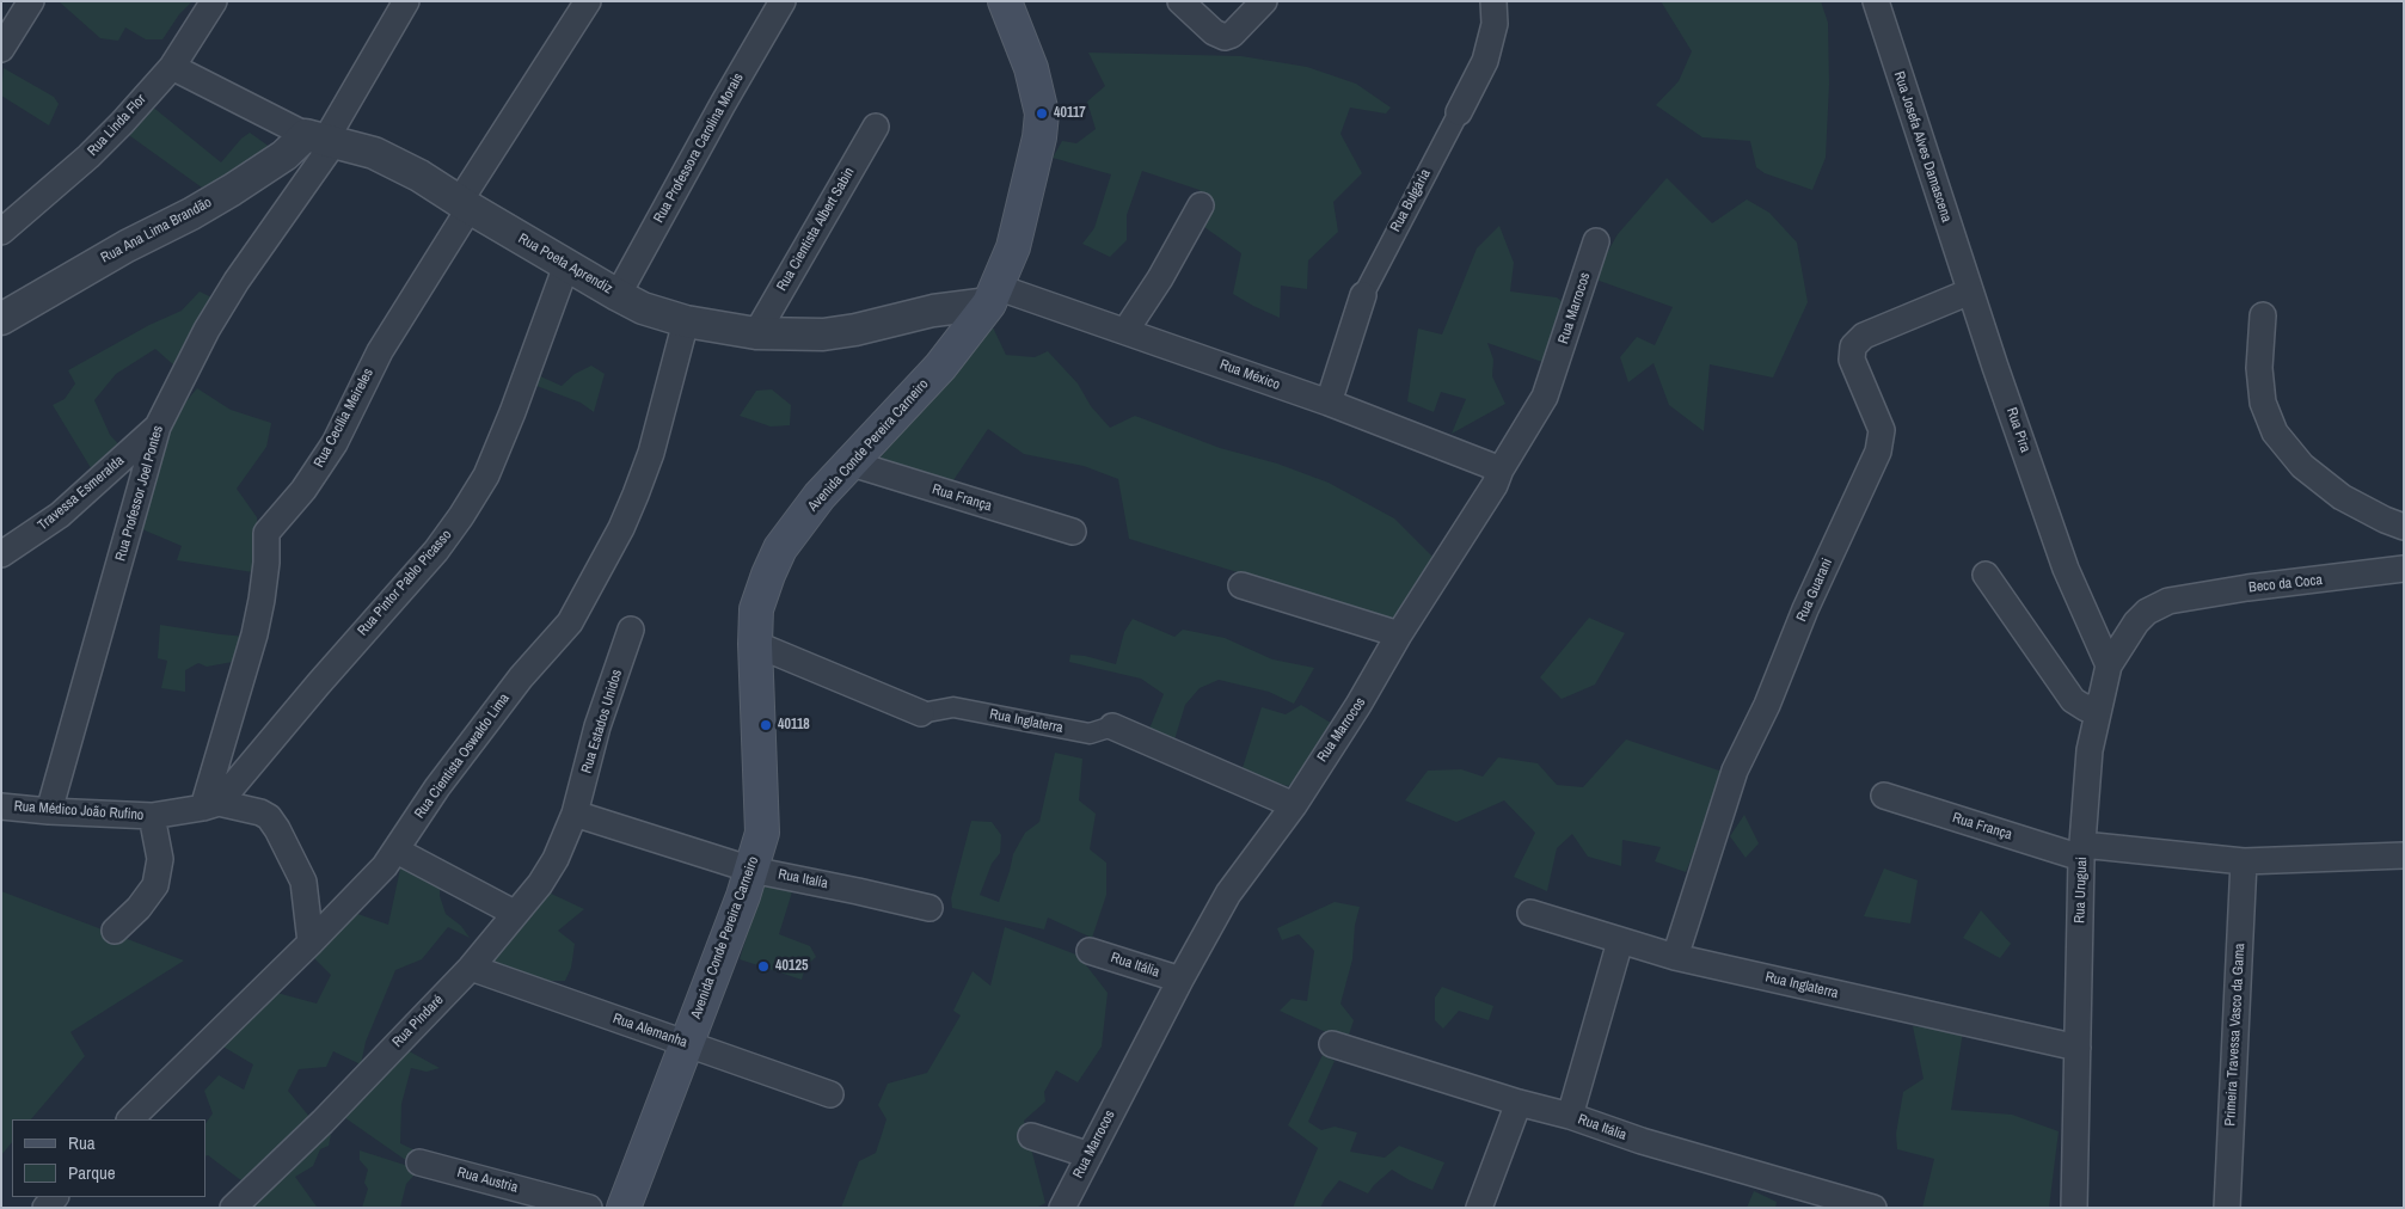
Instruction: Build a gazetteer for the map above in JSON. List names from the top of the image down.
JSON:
{
  "streets": {
    "main road": ["Avenida Conde Pereira Carneiro"],
    "street": [
      "Rua Linda Flor",
      "Rua Josefa Alves Damascena",
      "Rua Professora Carolina Morais",
      "Rua Bulgária",
      "Rua Cientista Albert Sabin",
      "Rua Ana Lima Brandão",
      "Rua Poeta Aprendiz",
      "Rua Marrocos",
      "Rua México",
      "Rua Cecília Meireles",
      "Rua Pira",
      "Travessa Esmeralda",
      "Rua Professor Joel Pontes",
      "Rua França",
      "Rua Pintor Pablo Picasso",
      "Beco da Coca",
      "Rua Guarani",
      "Rua Estados Unidos",
      "Rua Inglaterra",
      "Rua Cientista Oswaldo Lima",
      "Rua Médico João Rufino",
      "Rua Italía",
      "Rua Uruguai",
      "Rua Itália",
      "Rua Pindaré",
      "Rua Alemanha",
      "Primeira Travessa Vasco da Gama",
      "Rua Austria"
    ]
  },
  "crossings": [
    ["Rua Linda Flor", "Rua Poeta Aprendiz"],
    ["Rua Josefa Alves Damascena", "Rua Pira"],
    ["Rua Josefa Alves Damascena", "Rua Guarani"],
    ["Rua Professora Carolina Morais", "Rua Poeta Aprendiz"],
    ["Rua Bulgária", "Rua México"],
    ["Rua Cientista Albert Sabin", "Rua Poeta Aprendiz"],
    ["Rua Ana Lima Brandão", "Rua Poeta Aprendiz"],
    ["Rua Ana Lima Brandão", "Rua Professor Joel Pontes"],
    ["Rua Poeta Aprendiz", "Rua México"],
    ["Rua Poeta Aprendiz", "Rua Cecília Meireles"],
    ["Rua Poeta Aprendiz", "Avenida Conde Pereira Carneiro"],
    ["Rua Poeta Aprendiz", "Rua Professor Joel Pontes"],
    ["Rua Poeta Aprendiz", "Rua Pintor Pablo Picasso"],
    ["Rua Poeta Aprendiz", "Rua Cientista Oswaldo Lima"],
    ["Rua Marrocos", "Rua México"],
    ["Rua Marrocos", "Rua Inglaterra"],
    ["Rua Marrocos", "Rua Itália"],
    ["Rua México", "Avenida Conde Pereira Carneiro"],
    ["Rua Cecília Meireles", "Rua Pintor Pablo Picasso"],
    ["Rua Cecília Meireles", "Rua Médico João Rufino"],
    ["Rua Pira", "Rua Guarani"],
    ["Rua Pira", "Rua Uruguai"],
    ["Avenida Conde Pereira Carneiro", "Rua França"],
    ["Avenida Conde Pereira Carneiro", "Rua Inglaterra"],
    ["Avenida Conde Pereira Carneiro", "Rua Italía"],
    ["Avenida Conde Pereira Carneiro", "Rua Alemanha"],
    ["Travessa Esmeralda", "Rua Professor Joel Pontes"],
    ["Rua Professor Joel Pontes", "Rua Médico João Rufino"],
    ["Rua França", "Rua Uruguai"],
    ["Rua França", "Primeira Travessa Vasco da Gama"],
    ["Rua Pintor Pablo Picasso", "Rua Médico João Rufino"],
    ["Beco da Coca", "Rua Uruguai"],
    ["Rua Guarani", "Rua Inglaterra"],
    ["Rua Estados Unidos", "Rua Italía"],
    ["Rua Estados Unidos", "Rua Pindaré"],
    ["Rua Inglaterra", "Rua Uruguai"],
    ["Rua Cientista Oswaldo Lima", "Rua Médico João Rufino"],
    ["Rua Italía", "Rua Pindaré"],
    ["Rua Pindaré", "Rua Alemanha"]
  ],
  "places": ["40117", "40118", "40125"],
  "legend": ["Rua", "Parque"]
}
